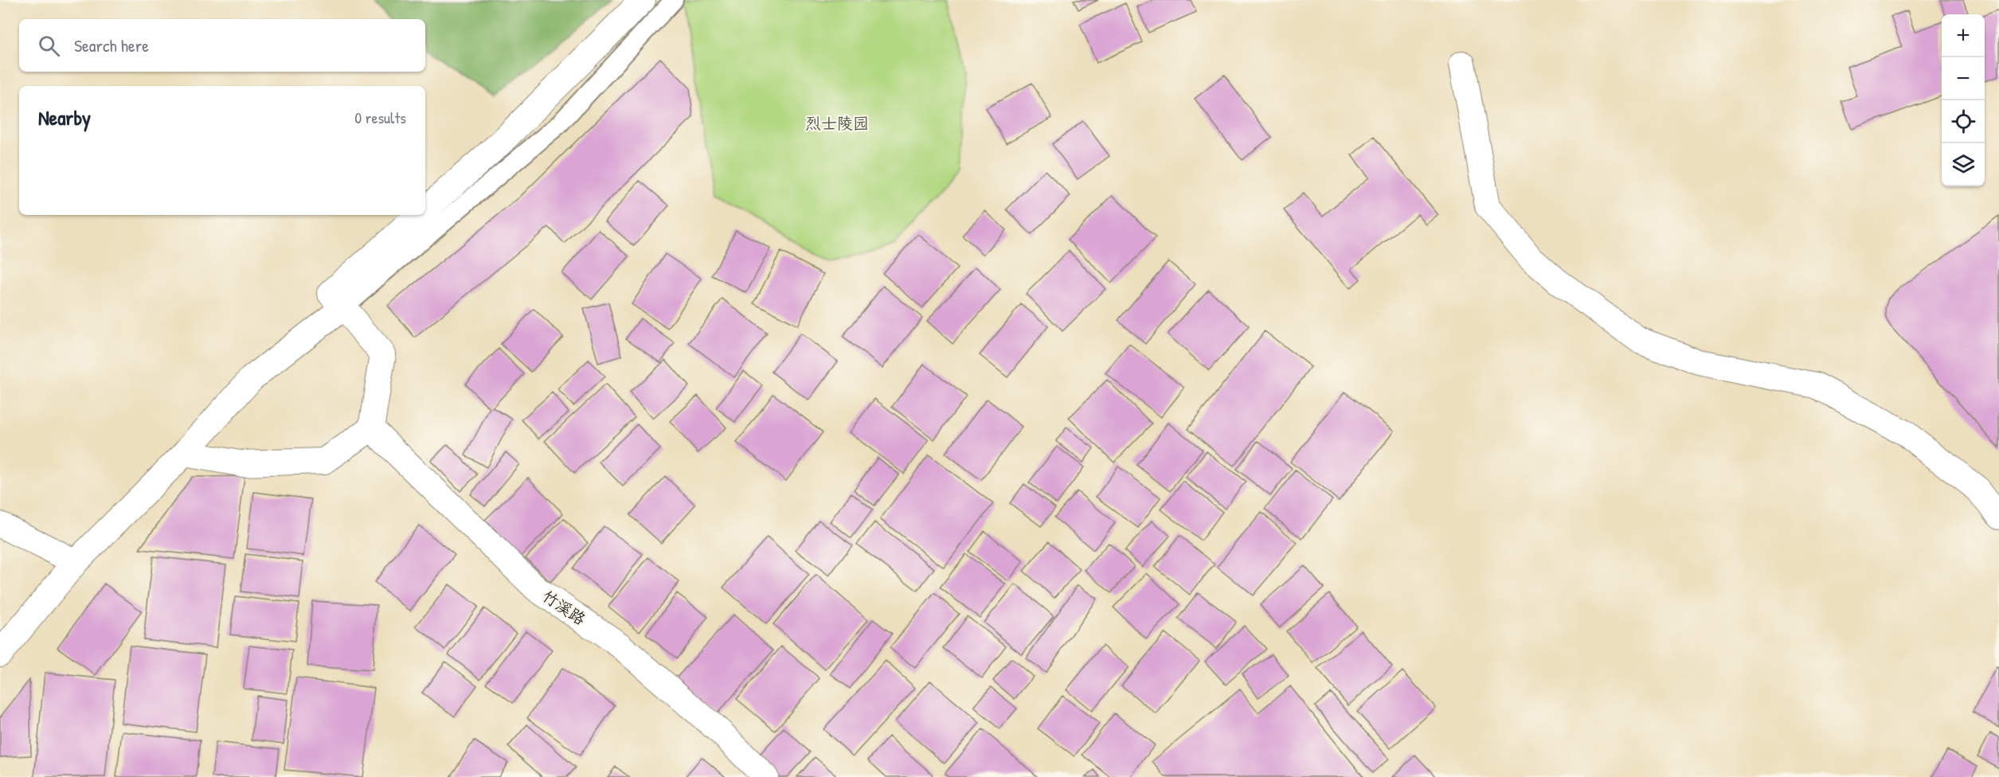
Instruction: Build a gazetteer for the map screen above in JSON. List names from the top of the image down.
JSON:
{
  "streets": {
    "street": ["竹溪路"]
  },
  "parks": ["烈士陵园"],
  "page": {
    "map_buttons": ["+", "−"],
    "search": "Search here",
    "heading": ["Nearby", "0 results"]
  }
}
